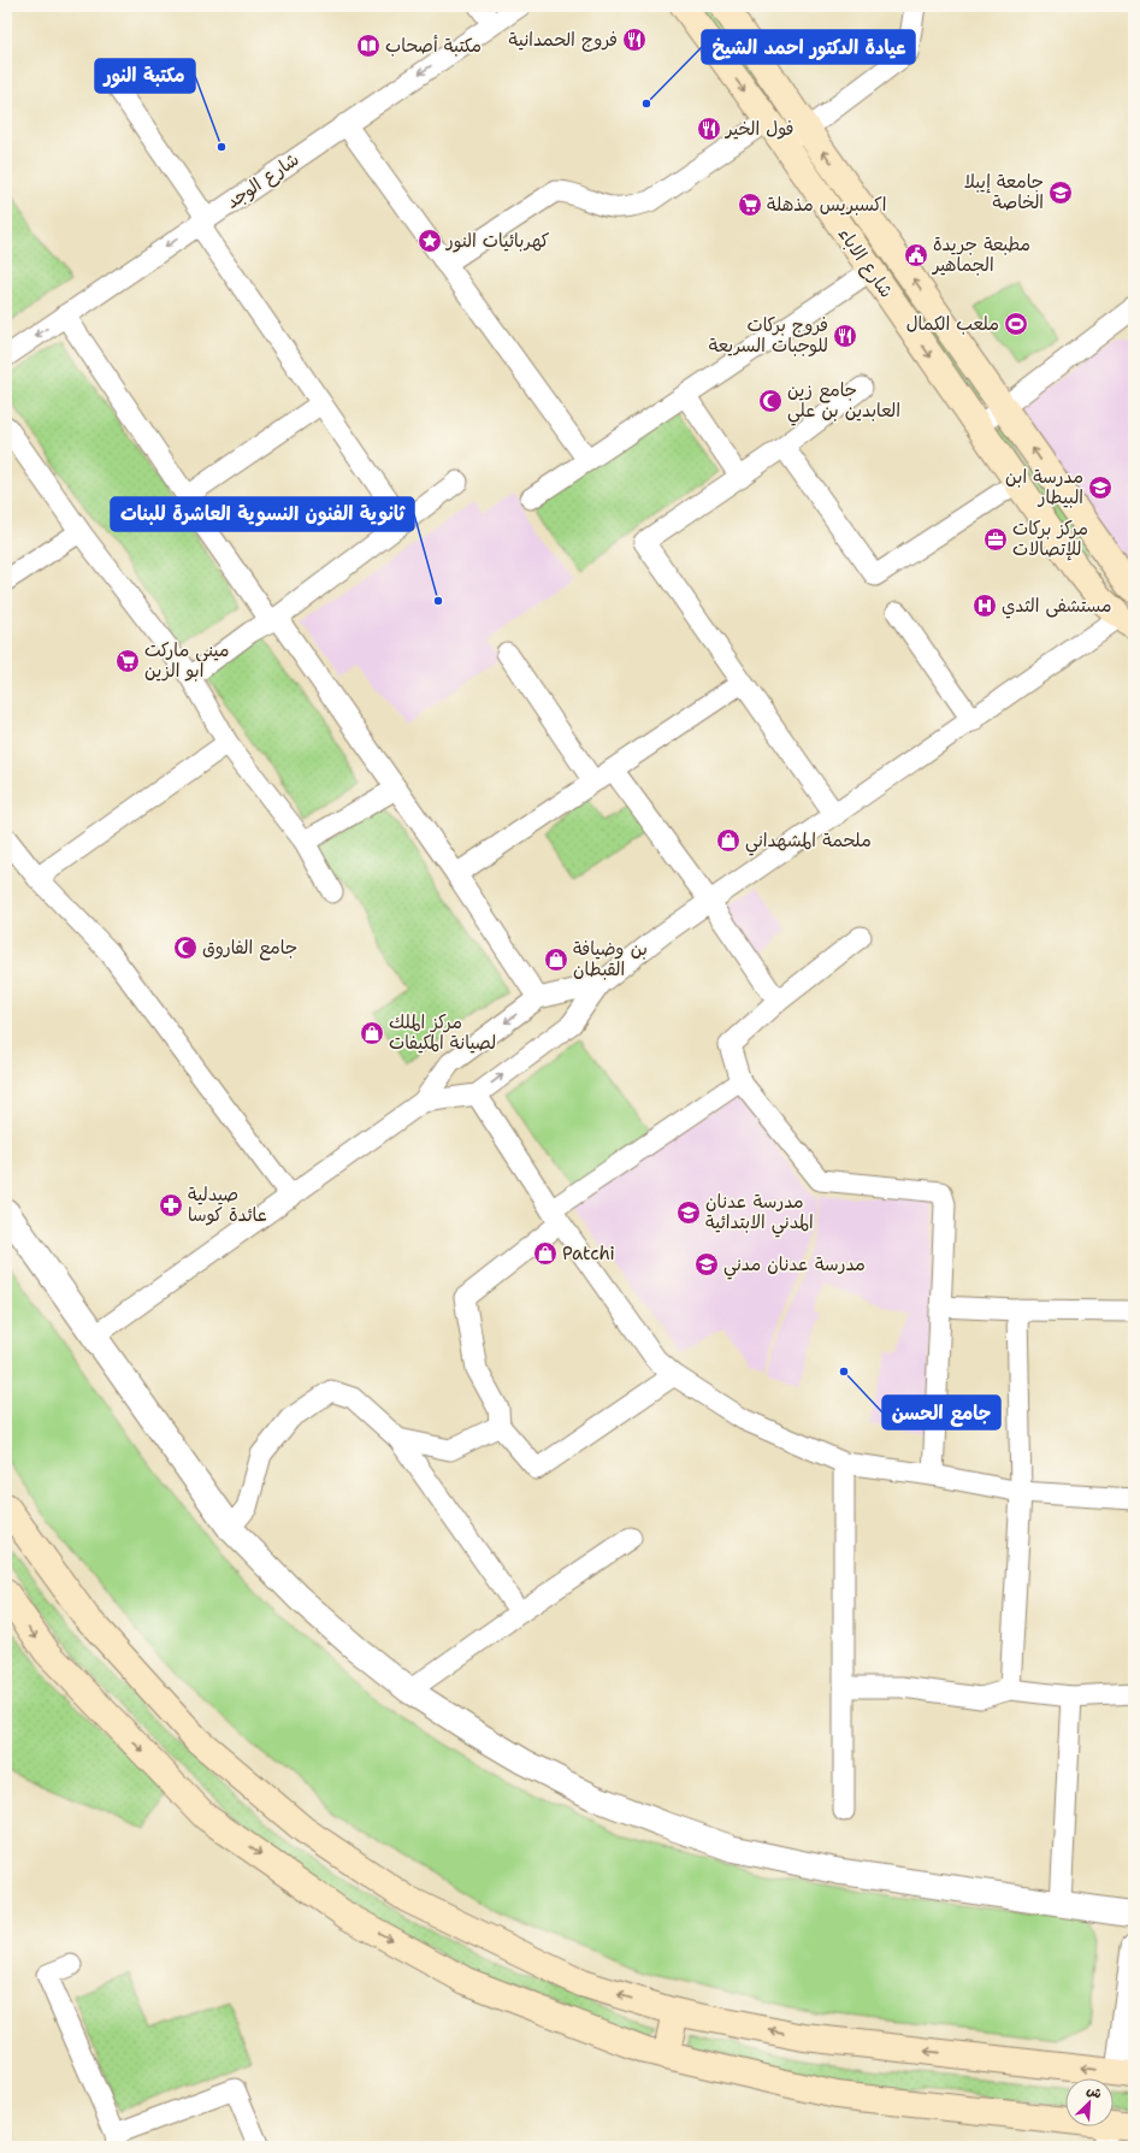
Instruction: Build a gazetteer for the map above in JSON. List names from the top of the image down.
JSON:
{
  "streets": {
    "main road": ["شارع الاباء"],
    "street": ["شارع الوجد"]
  },
  "places": {
    "restaurant": ["فروج الحمدانية", "فول الخير", "فروج بركات للوجبات السريعة"],
    "library": ["مكتبة أصحاب"],
    "other": [
      "عيادة الدكتور احمد الشيخ",
      "مكتبة النور",
      "ثانوية الفنون النسوية العاشرة للبنات",
      "جامع الحسن"
    ],
    "school or university": [
      "جامعة إيبلا الخاصة",
      "مدرسة ابن البيطار",
      "مدرسة عدنان المدني الابتدائية",
      "مدرسة عدنان مدني"
    ],
    "supermarket": ["اكسبريس مذهلة", "ميني ماركت ابو الزين"],
    "place": ["كهربائيات النور"],
    "public building": ["مطبعة جريدة الجماهير"],
    "sports": ["ملعب الكمال"],
    "mosque": ["جامع زين العابدين بن علي", "جامع الفاروق"],
    "office": ["مركز بركات للإتصالات"],
    "hospital": ["مستشفى الثدي"],
    "shop": [
      "ملحمة المشهداني",
      "بن وضيافة القبطان",
      "مركز الملك لصيانة المكيفات",
      "Patchi"
    ],
    "pharmacy": ["صيدلية عائدة كوسا"]
  },
  "north": "top right"
}
